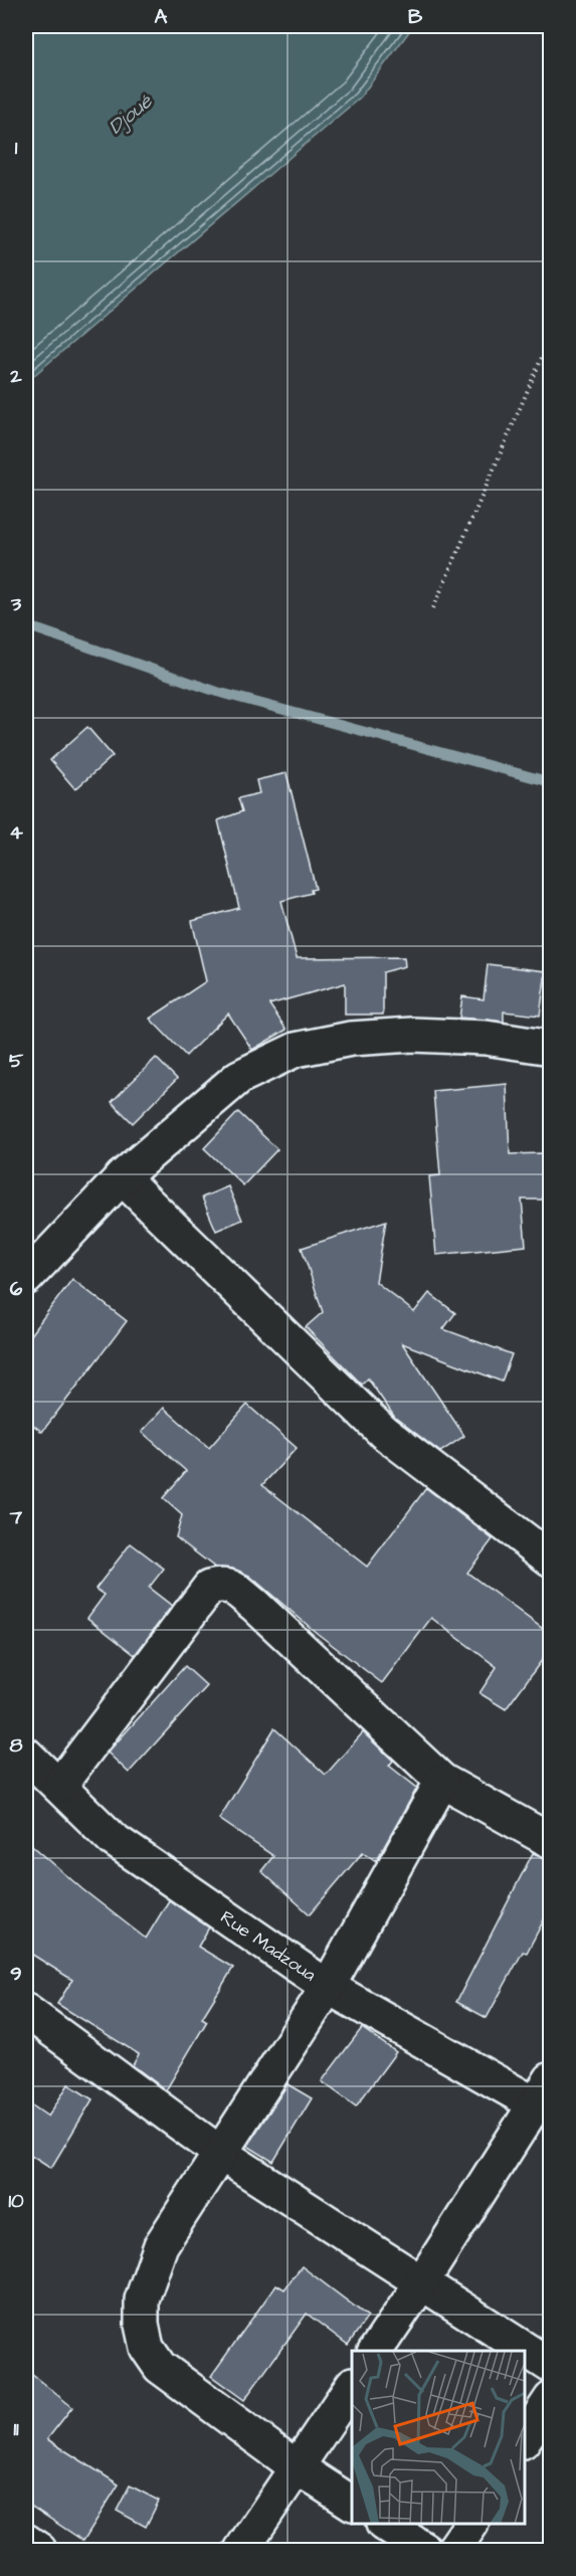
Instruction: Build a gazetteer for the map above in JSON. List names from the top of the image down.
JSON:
{
  "streets": {
    "street": ["Rue Madzoua"]
  },
  "water": ["Djoué"],
  "grid": {
    "columns": ["A", "B"],
    "rows": [
      "1",
      "2",
      "3",
      "4",
      "5",
      "6",
      "7",
      "8",
      "9",
      "10",
      "11"
    ]
  }
}
